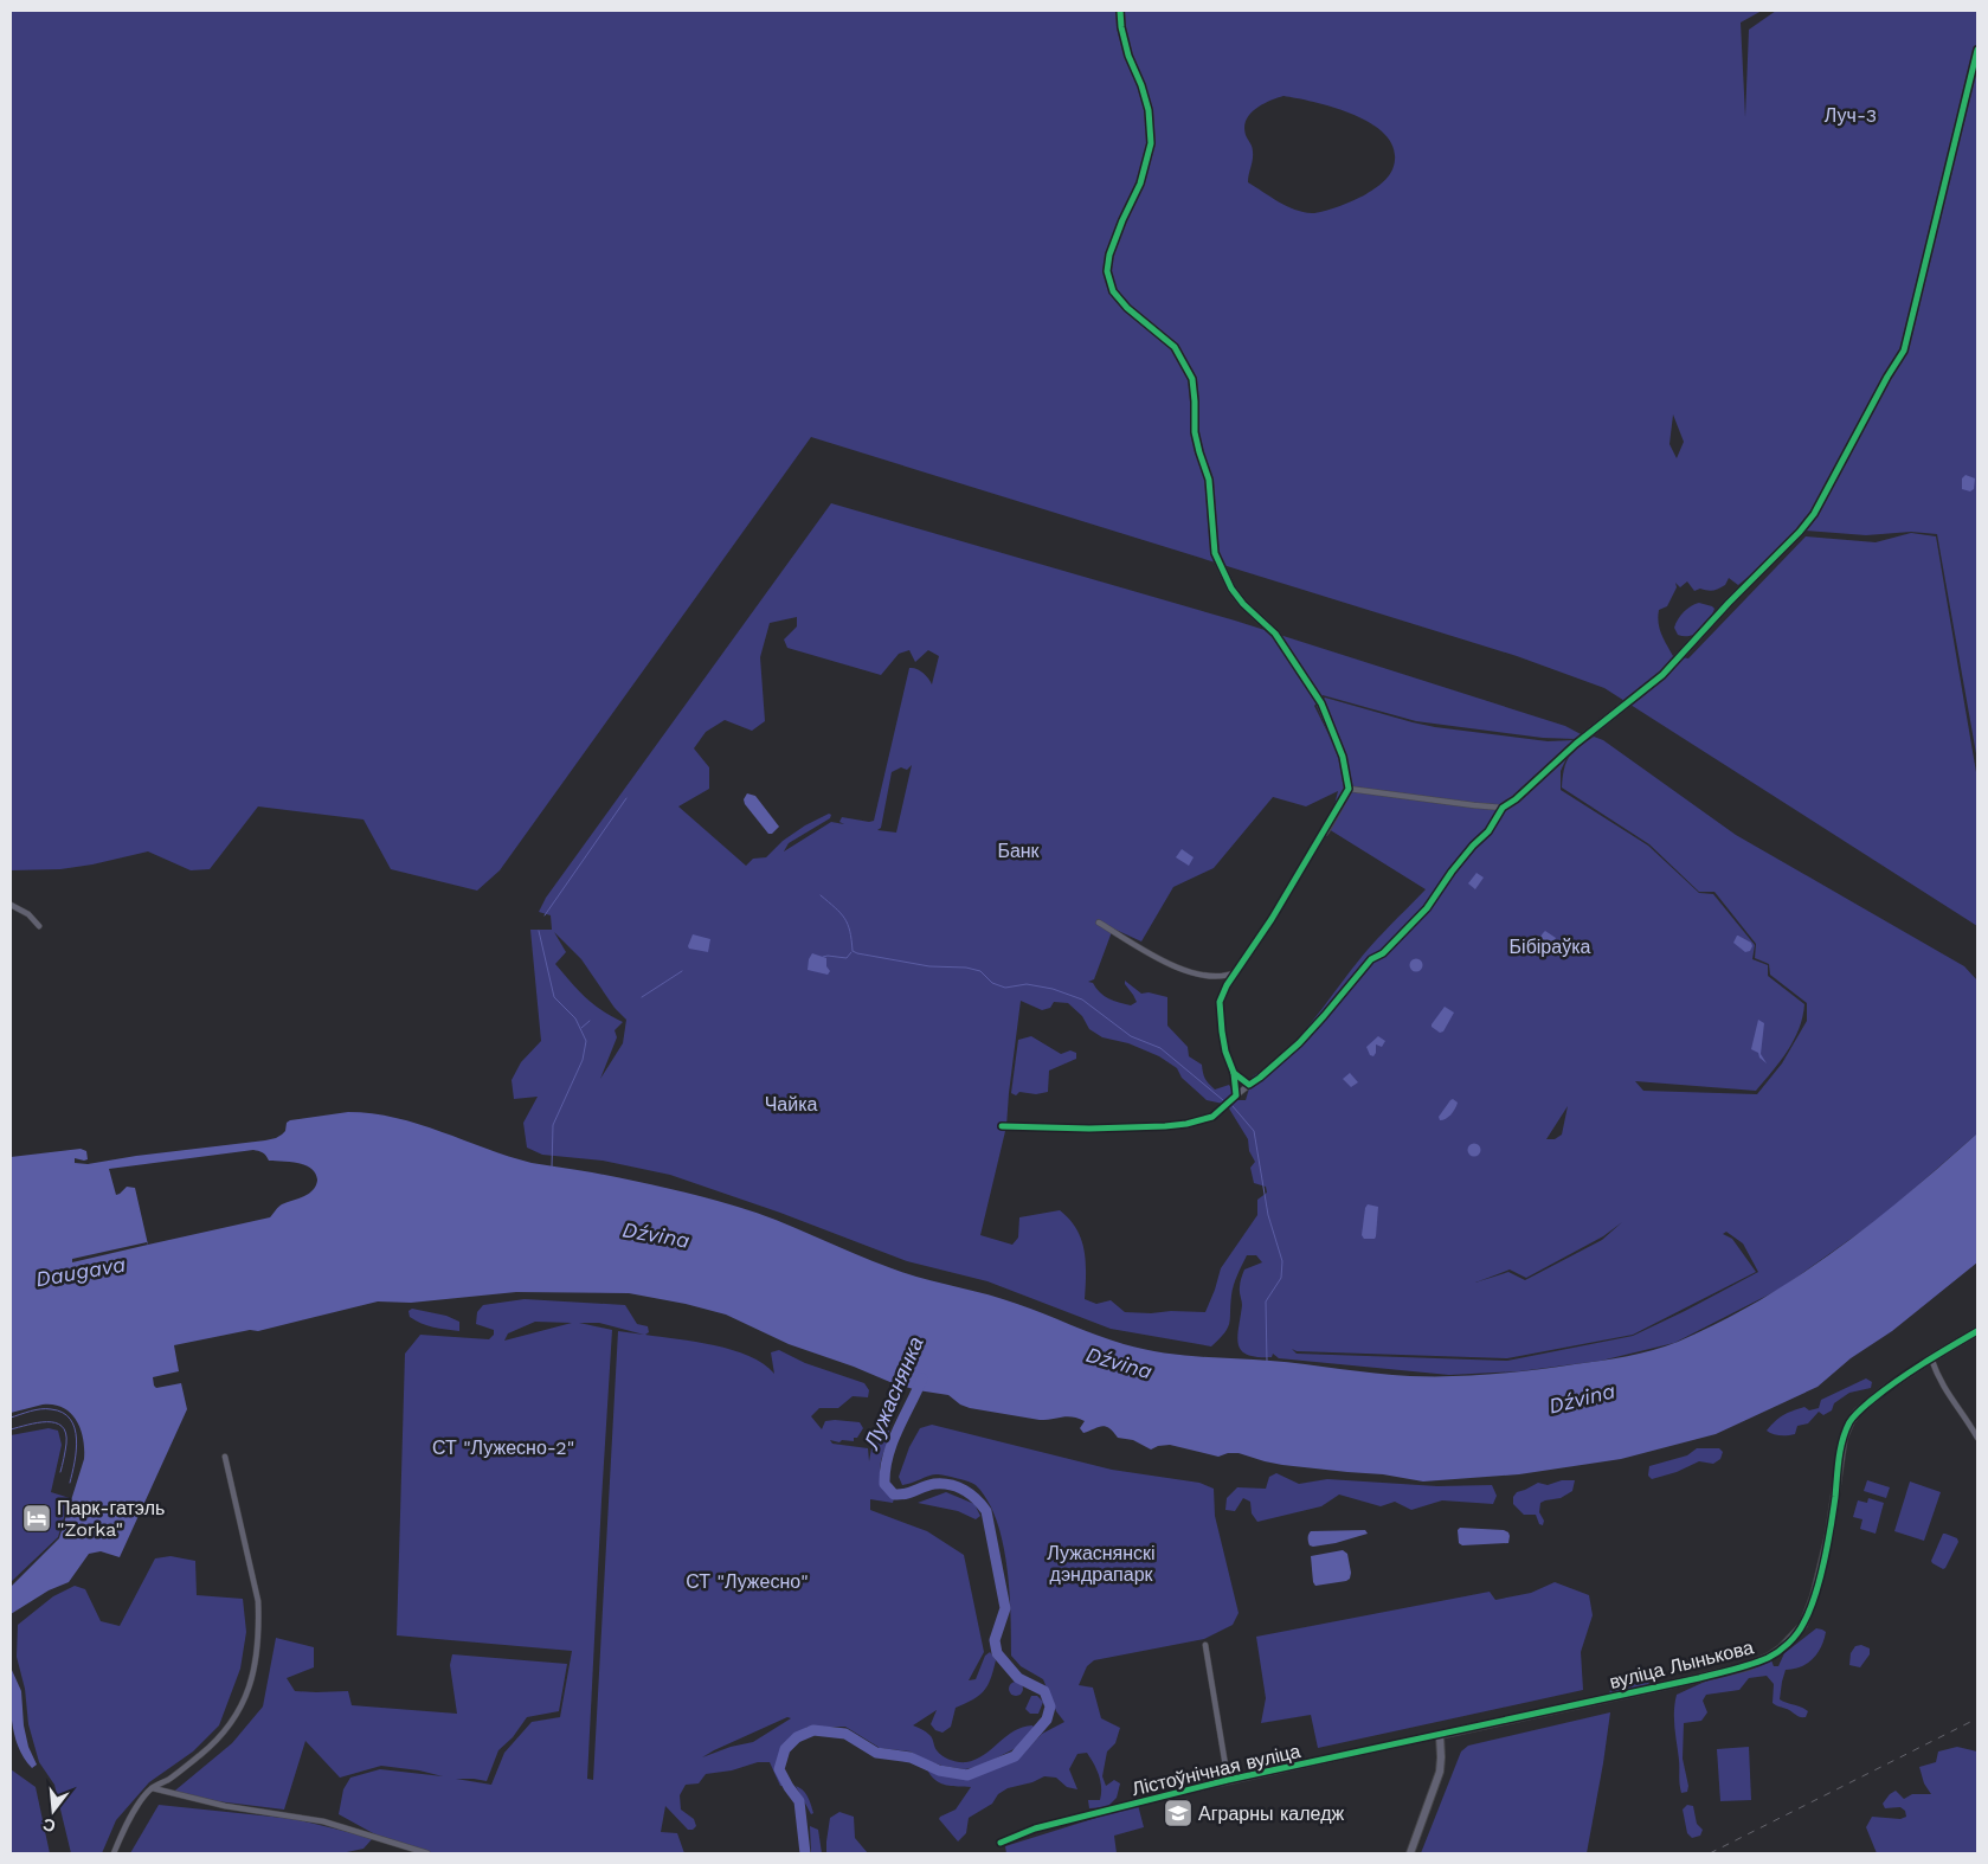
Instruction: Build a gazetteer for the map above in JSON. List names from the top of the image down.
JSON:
{
  "streets": {
    "street": ["вуліца Лынькова", "Лістоўнічная вуліца"]
  },
  "crossings": [
    ["вуліца Лынькова", "Лістоўнічная вуліца"]
  ],
  "water": ["Dźvina", "Daugava", "Лужаснянка"],
  "parks": [
    "Луч-3",
    "Банк",
    "Бібіраўка",
    "Чайка",
    "СТ \"Лужесно-2\"",
    "Лужаснянскі дэндрапарк",
    "СТ \"Лужесно\""
  ],
  "places": {
    "hotel": ["Парк-гатэль \"Zorka\""],
    "school or university": ["Аграрны каледж"]
  },
  "north": "bottom"
}
